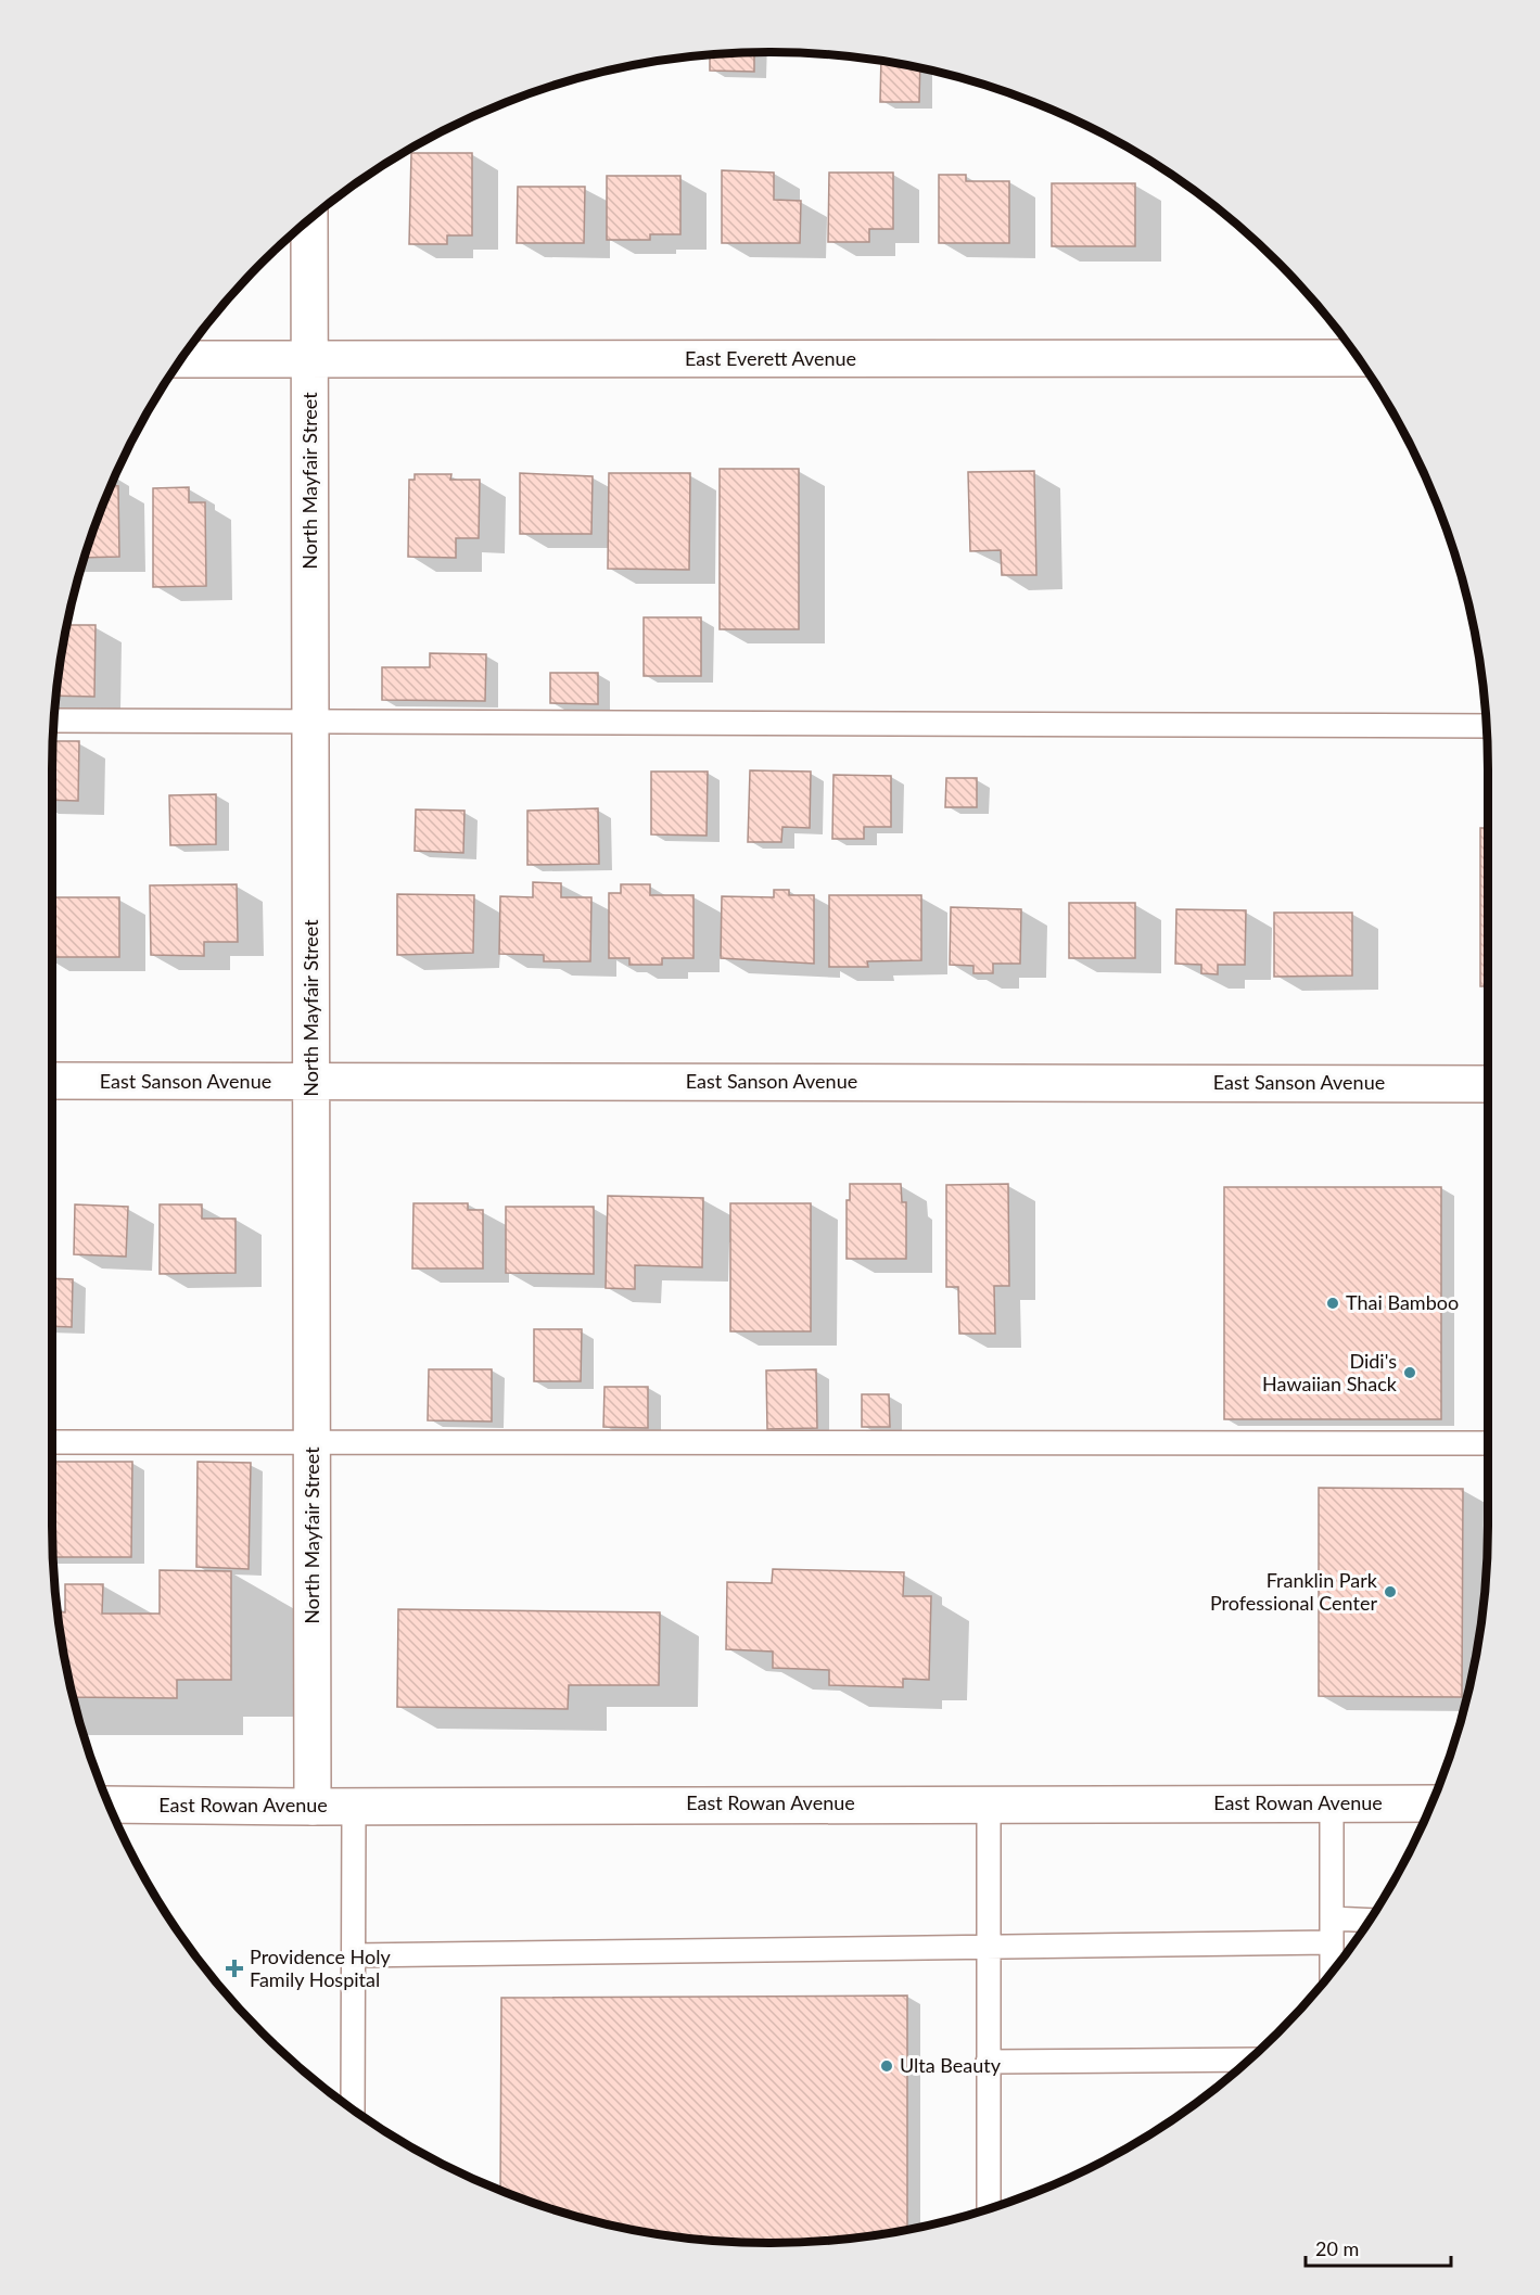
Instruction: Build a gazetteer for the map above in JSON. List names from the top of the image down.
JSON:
{
  "streets": {
    "street": [
      "East Everett Avenue",
      "North Mayfair Street",
      "East Sanson Avenue",
      "East Rowan Avenue"
    ]
  },
  "crossings": [
    ["East Everett Avenue", "North Mayfair Street"],
    ["North Mayfair Street", "East Sanson Avenue"],
    ["North Mayfair Street", "East Rowan Avenue"]
  ],
  "places": {
    "other": [
      "Thai Bamboo",
      "Didi's Hawaiian Shack",
      "Franklin Park Professional Center",
      "Ulta Beauty"
    ],
    "health": ["Providence Holy Family Hospital"]
  },
  "scale_bar": "20 m"
}
